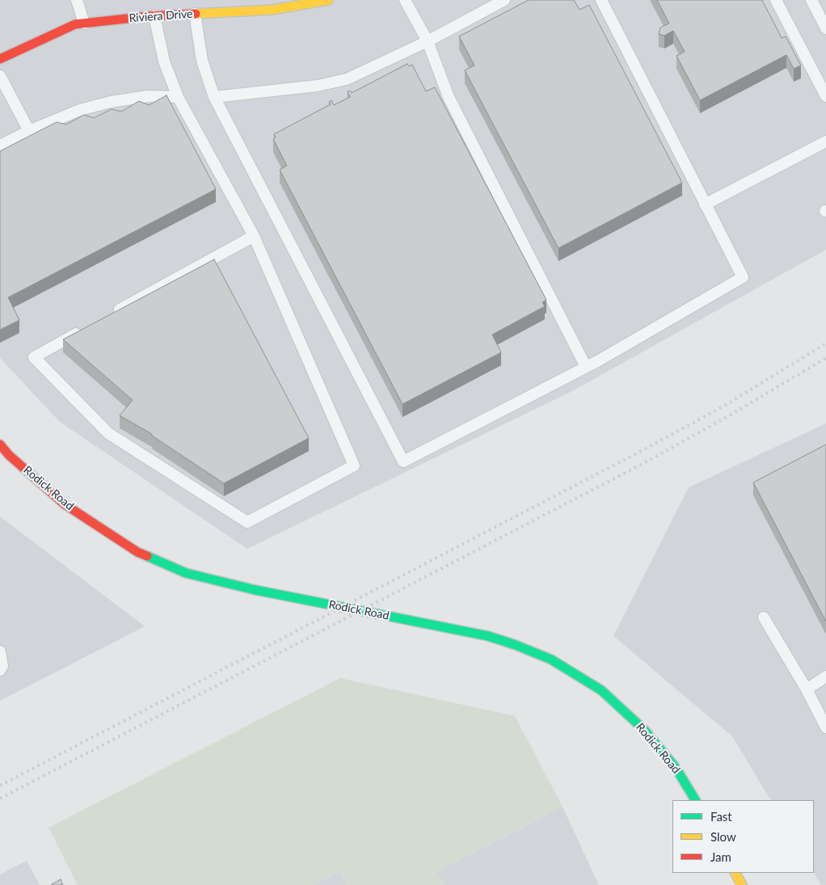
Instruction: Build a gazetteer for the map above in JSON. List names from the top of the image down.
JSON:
{
  "streets": {
    "street": ["Riviera Drive", "Rodick Road"]
  },
  "legend": ["Fast", "Slow", "Jam"]
}
